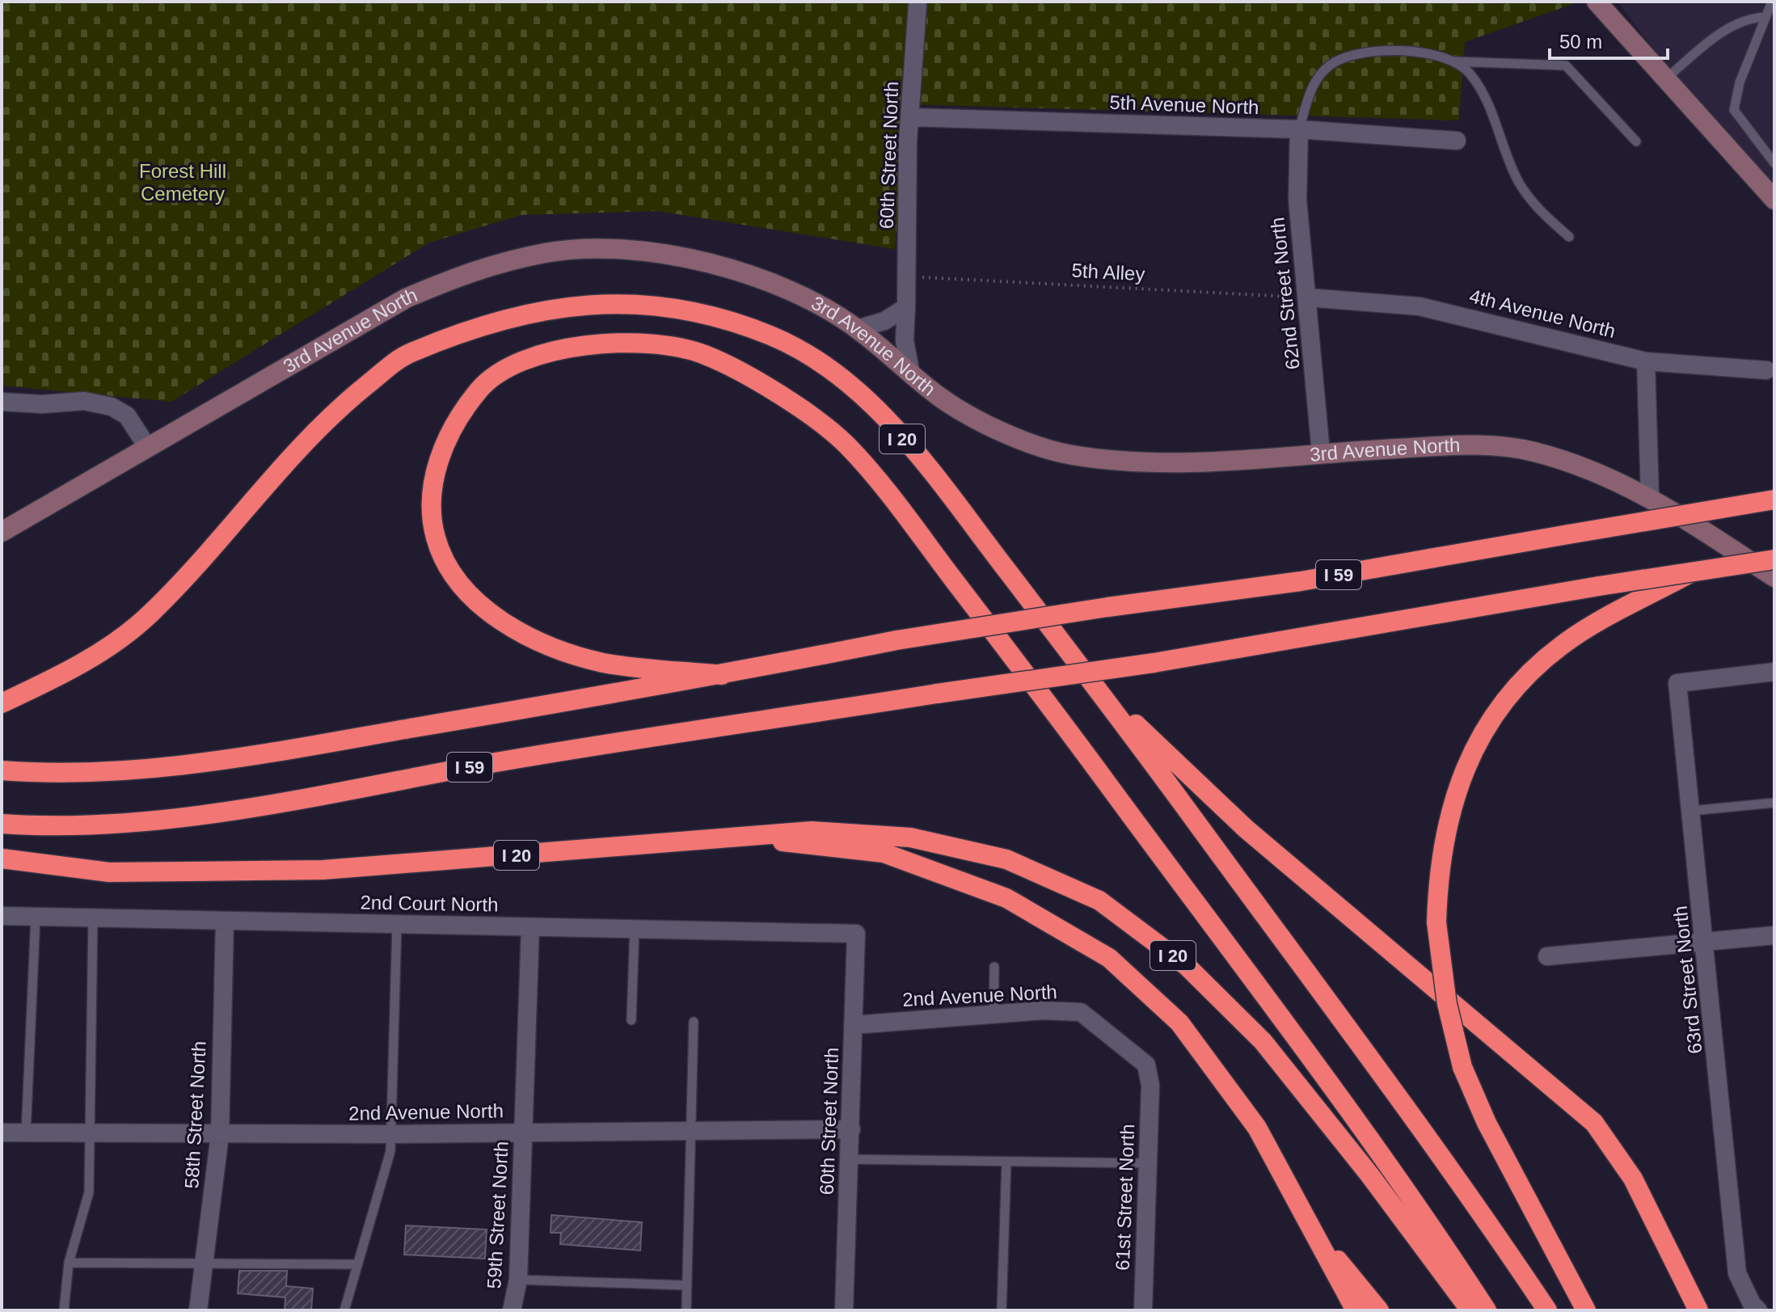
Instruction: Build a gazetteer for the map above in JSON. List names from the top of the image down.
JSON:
{
  "streets": {
    "highway": ["I 20", "I 59"],
    "street": [
      "5th Avenue North",
      "60th Street North",
      "62nd Street North",
      "4th Avenue North",
      "3rd Avenue North",
      "2nd Court North",
      "63rd Street North",
      "2nd Avenue North",
      "58th Street North",
      "61st Street North",
      "59th Street North"
    ],
    "path": ["5th Alley"]
  },
  "crossings": [
    ["5th Avenue North", "60th Street North"],
    ["5th Avenue North", "62nd Street North"],
    ["60th Street North", "5th Alley"],
    ["60th Street North", "3rd Avenue North"],
    ["60th Street North", "2nd Court North"],
    ["60th Street North", "2nd Avenue North"],
    ["5th Alley", "62nd Street North"],
    ["5th Alley", "4th Avenue North"],
    ["62nd Street North", "4th Avenue North"],
    ["62nd Street North", "3rd Avenue North"],
    ["2nd Court North", "58th Street North"],
    ["2nd Court North", "59th Street North"],
    ["2nd Avenue North", "58th Street North"],
    ["2nd Avenue North", "61st Street North"],
    ["2nd Avenue North", "59th Street North"]
  ],
  "parks": ["Forest Hill Cemetery"],
  "scale_bar": "50 m"
}
